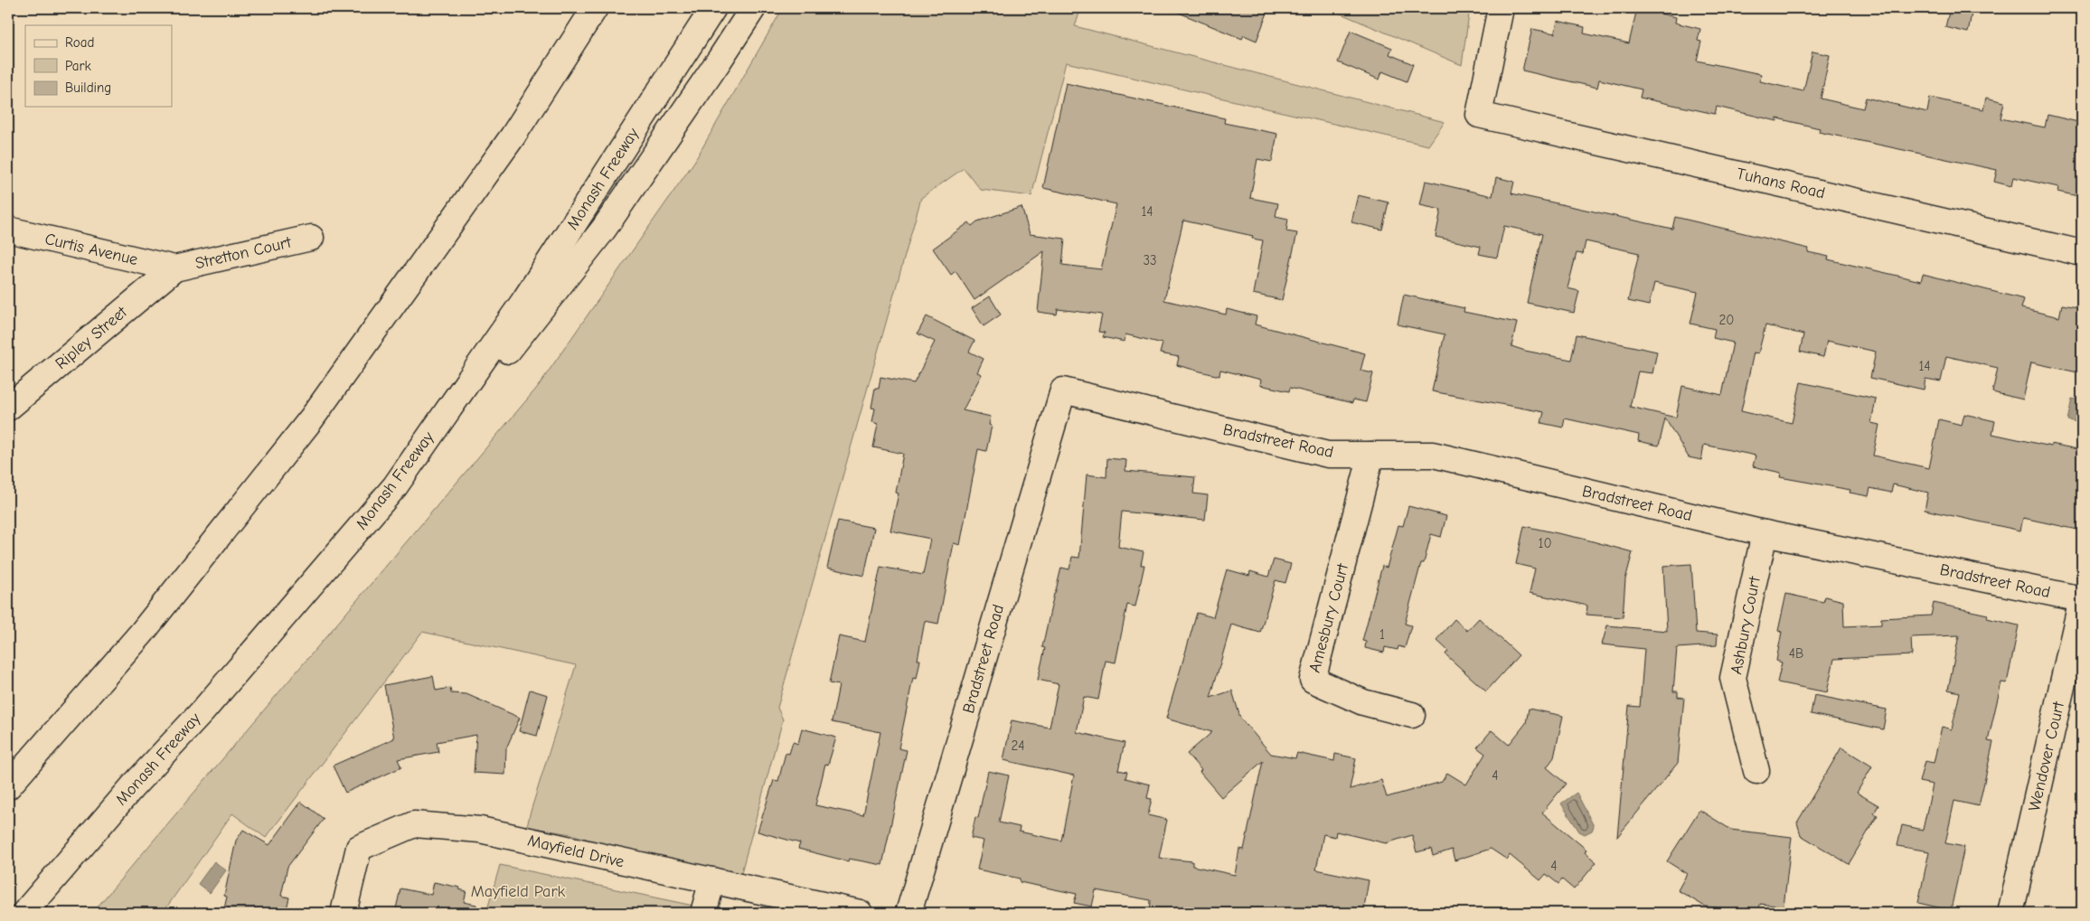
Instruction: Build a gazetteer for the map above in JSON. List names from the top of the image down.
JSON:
{
  "streets": {
    "main road": [
      "Monash Freeway",
      "Tuhans Road",
      "Curtis Avenue",
      "Stretton Court",
      "Ripley Street",
      "Bradstreet Road",
      "Amesbury Court",
      "Ashbury Court",
      "Wendover Court",
      "Mayfield Drive"
    ]
  },
  "crossings": [
    ["Curtis Avenue", "Stretton Court"],
    ["Curtis Avenue", "Ripley Street"],
    ["Stretton Court", "Ripley Street"],
    ["Bradstreet Road", "Amesbury Court"],
    ["Bradstreet Road", "Ashbury Court"],
    ["Bradstreet Road", "Wendover Court"]
  ],
  "parks": ["Mayfield Park"],
  "house_numbers": [
    "14",
    "33",
    "20",
    "14",
    "10",
    "1",
    "4B",
    "24",
    "4",
    "4"
  ],
  "legend": ["Road", "Park", "Building"]
}
